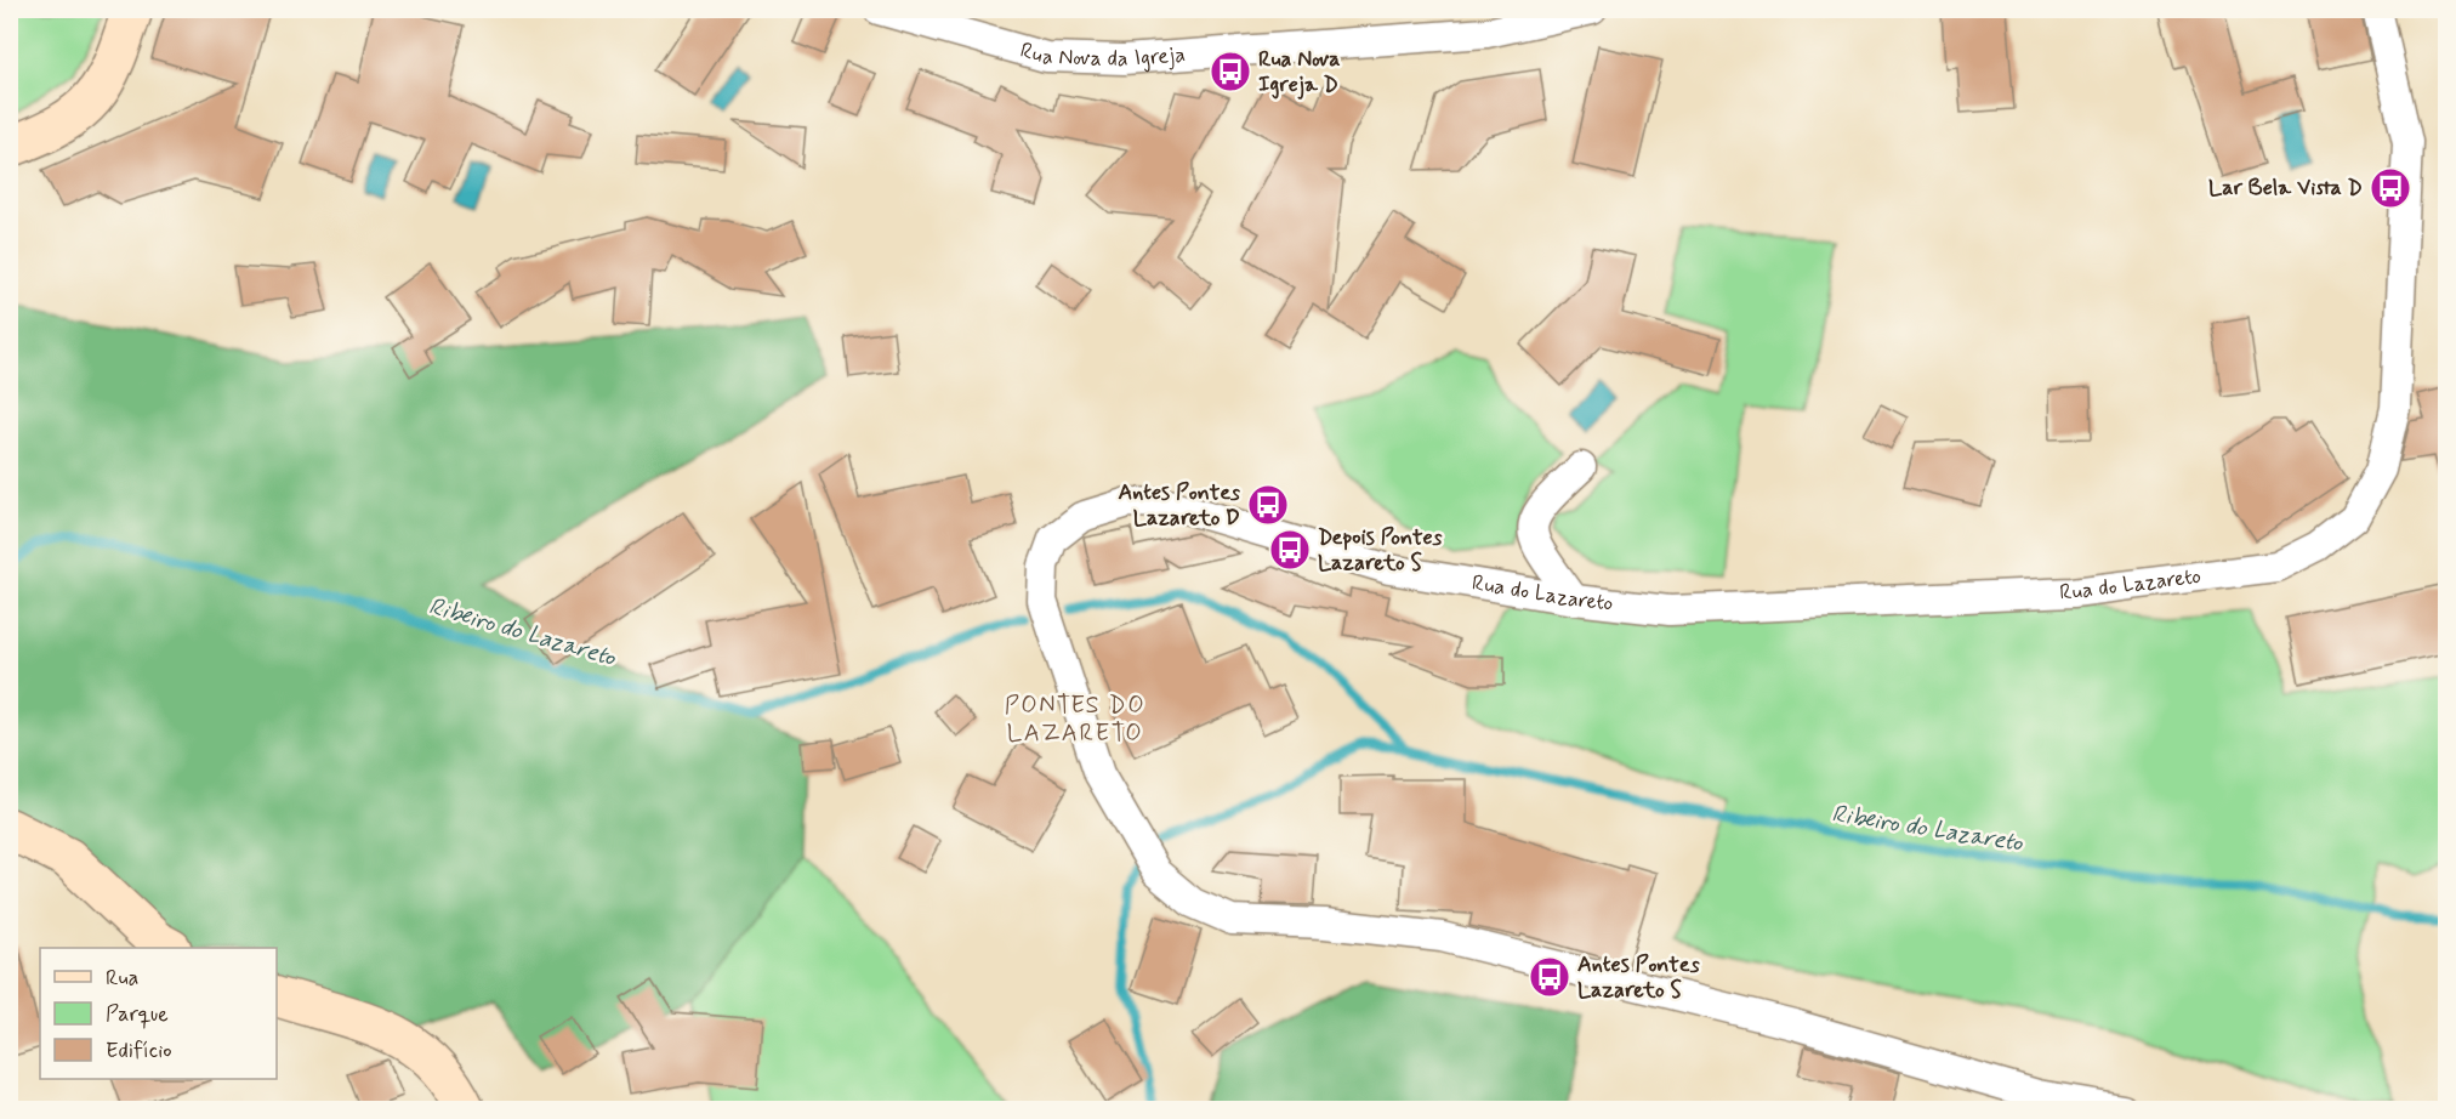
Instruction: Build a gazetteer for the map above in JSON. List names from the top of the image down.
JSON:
{
  "streets": {
    "street": ["Rua Nova da Igreja", "Rua do Lazareto"]
  },
  "districts": ["PONTES DO LAZARETO"],
  "water": ["Ribeiro do Lazareto"],
  "places": {
    "bus stop": [
      "Rua Nova Igreja D",
      "Lar Bela Vista D",
      "Antes Pontes Lazareto D",
      "Depois Pontes Lazareto S",
      "Antes Pontes Lazareto S"
    ]
  },
  "legend": ["Rua", "Parque", "Edifício"]
}
